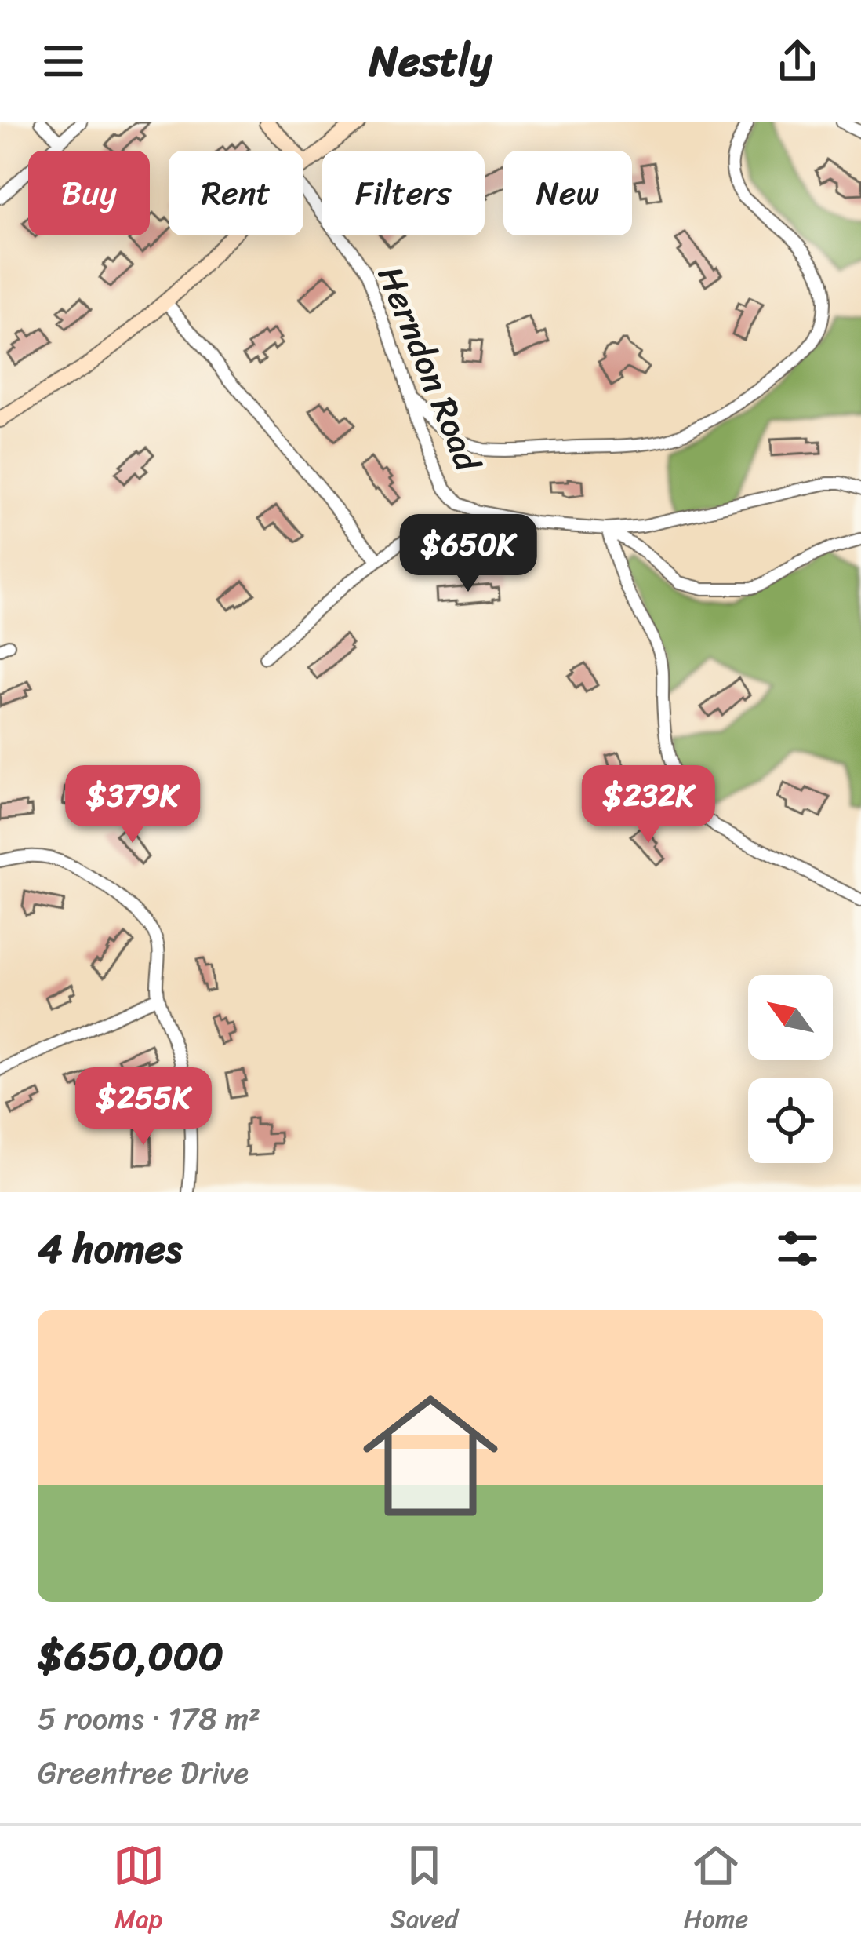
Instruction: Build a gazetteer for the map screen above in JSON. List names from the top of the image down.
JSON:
{
  "streets": {
    "street": ["Herndon Road"]
  },
  "north": "top left",
  "page": {
    "header": "Nestly",
    "chip": [
      "Buy",
      "Rent",
      "Filters",
      "New"
    ],
    "price": [
      "$650K",
      "$379K",
      "$232K",
      "$255K"
    ],
    "heading": "4 homes",
    "list": [
      {
        "name": "$650,000",
        "note": "5 rooms · 178 m² · Greentree Drive"
      }
    ],
    "tabs": ["Map", "Saved", "Home"]
  }
}
